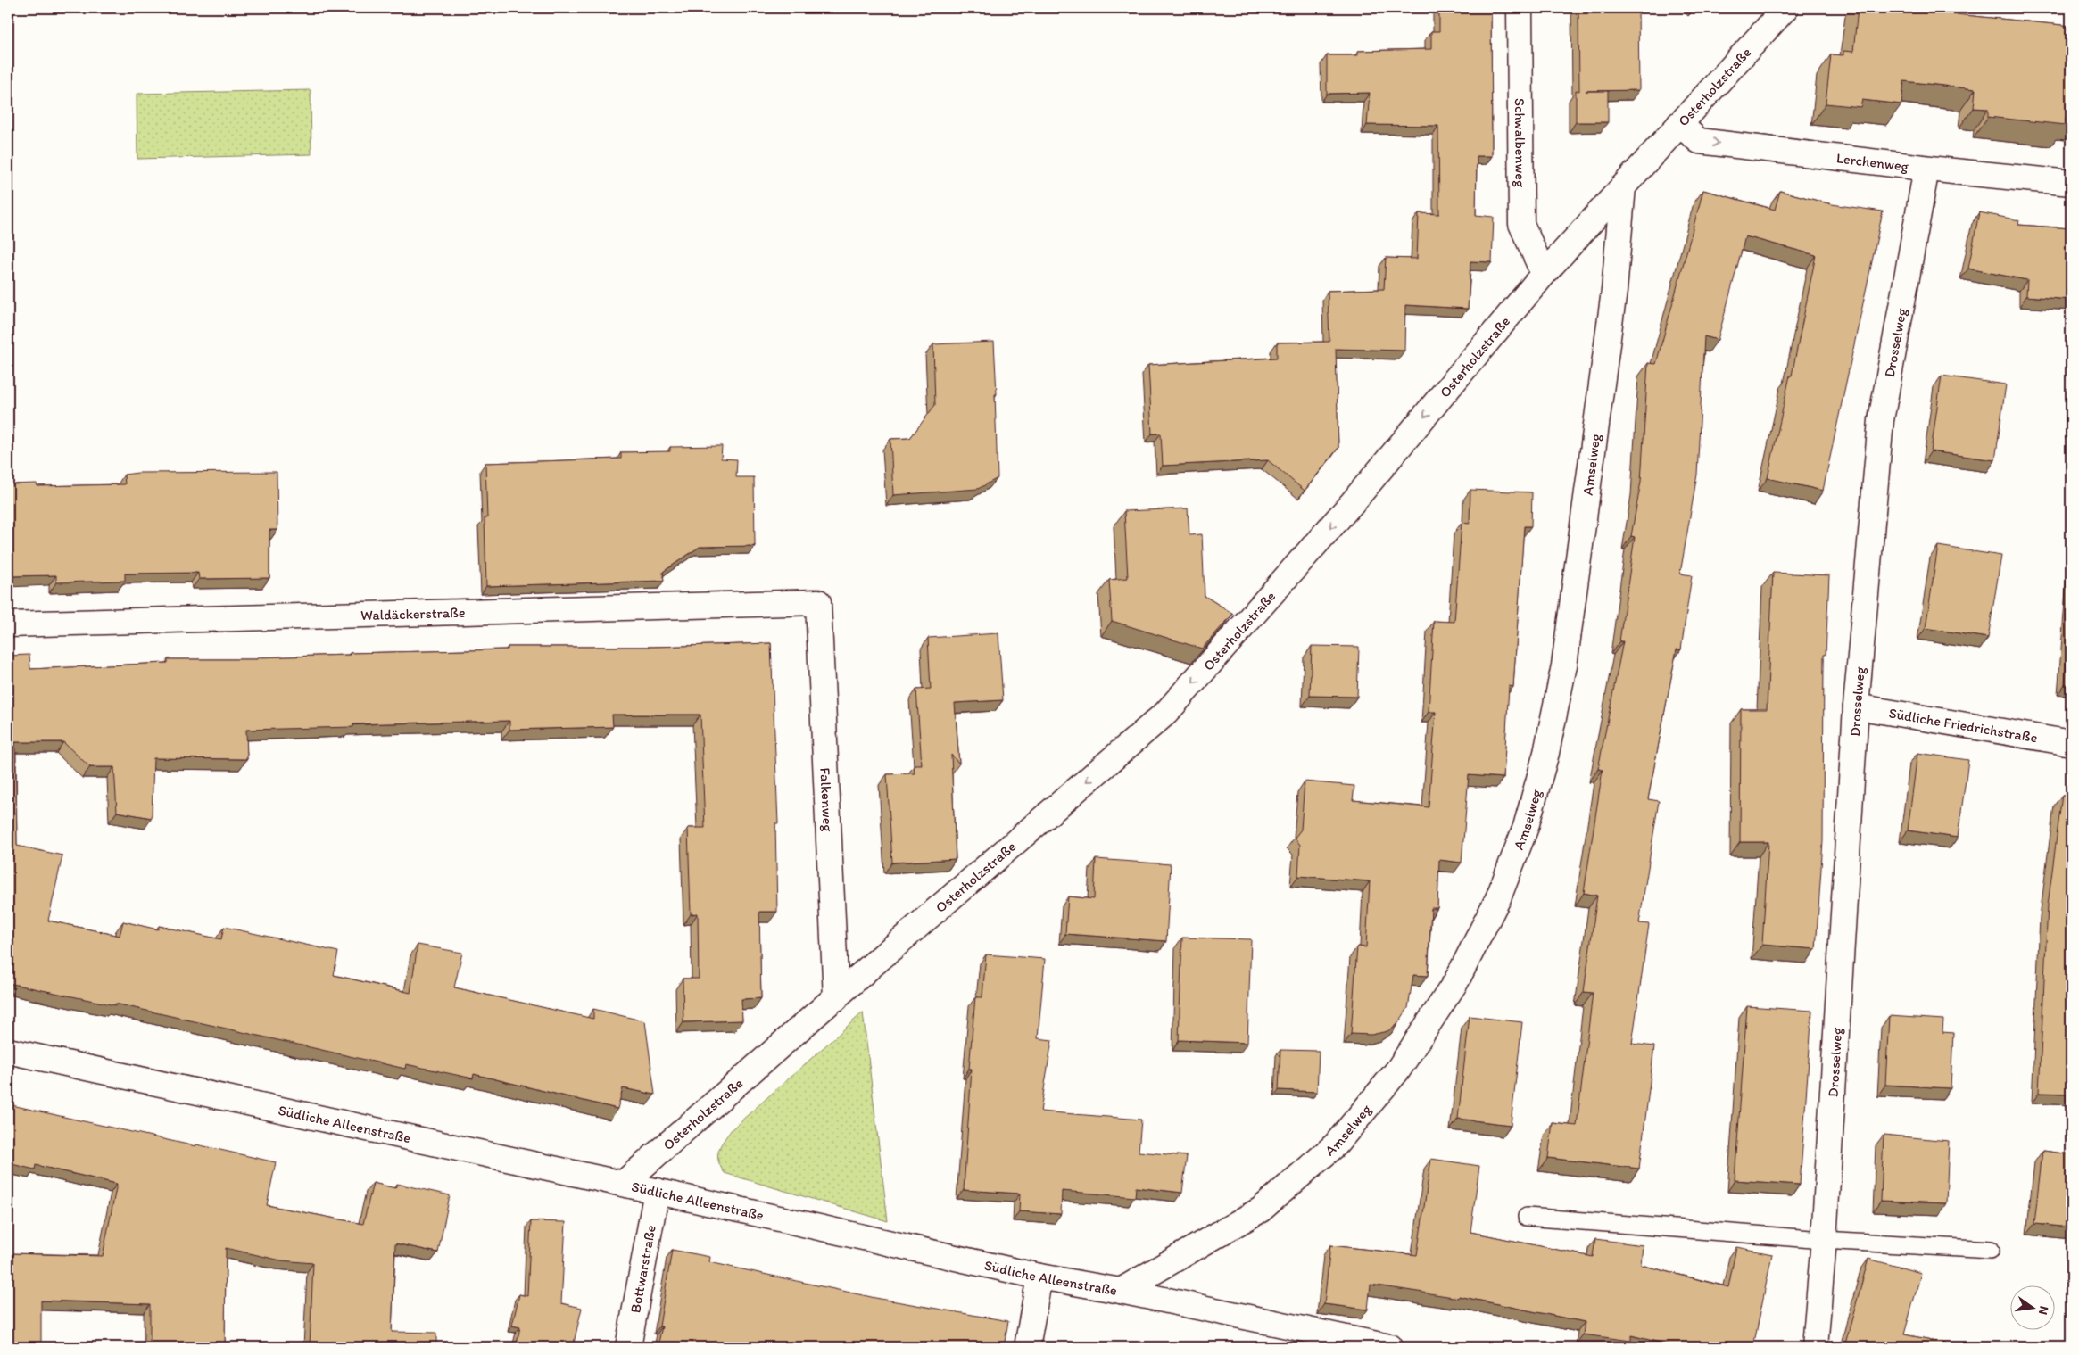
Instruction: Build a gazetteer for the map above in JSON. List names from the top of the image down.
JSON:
{
  "streets": {
    "street": [
      "Osterholzstraße",
      "Schwalbenweg",
      "Lerchenweg",
      "Drosselweg",
      "Amselweg",
      "Waldäckerstraße",
      "Südliche Friedrichstraße",
      "Falkenweg",
      "Südliche Alleenstraße",
      "Bottwarstraße"
    ]
  },
  "crossings": [
    ["Osterholzstraße", "Schwalbenweg"],
    ["Osterholzstraße", "Lerchenweg"],
    ["Osterholzstraße", "Amselweg"],
    ["Osterholzstraße", "Falkenweg"],
    ["Osterholzstraße", "Südliche Alleenstraße"],
    ["Lerchenweg", "Drosselweg"],
    ["Drosselweg", "Südliche Friedrichstraße"],
    ["Amselweg", "Südliche Alleenstraße"],
    ["Waldäckerstraße", "Falkenweg"],
    ["Südliche Alleenstraße", "Bottwarstraße"]
  ],
  "one_way": ["Osterholzstraße", "Lerchenweg"],
  "north": "right"
}
